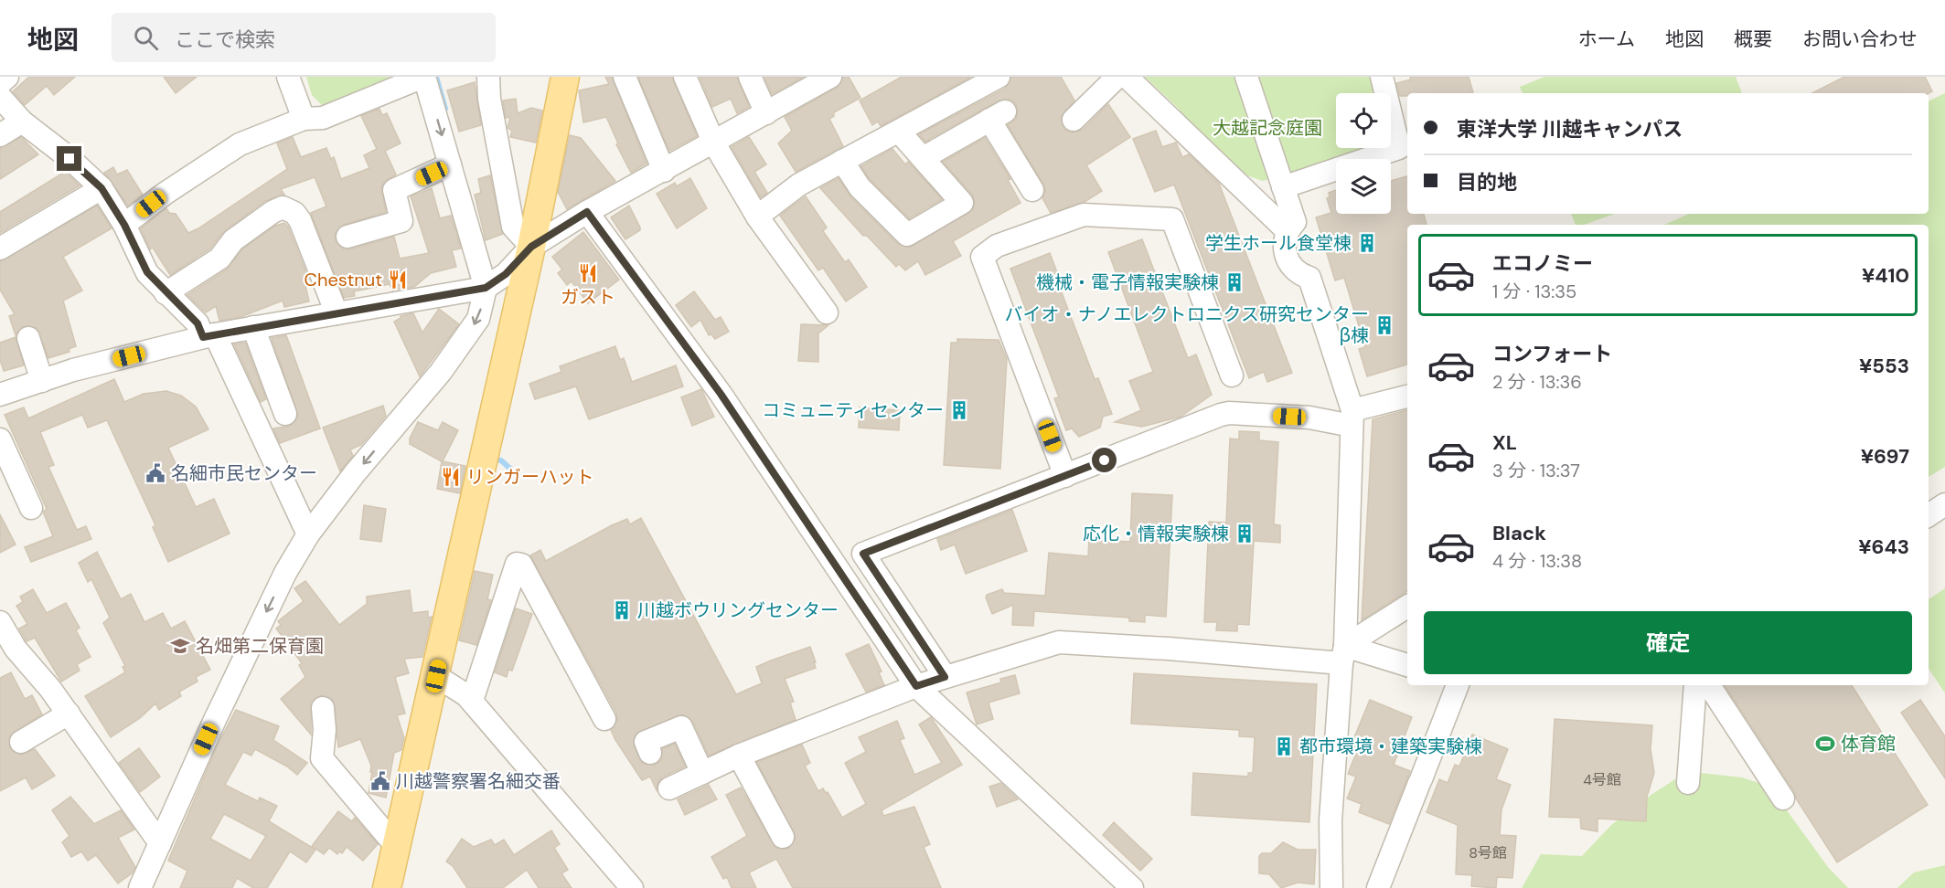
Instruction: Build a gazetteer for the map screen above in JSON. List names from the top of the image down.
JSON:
{
  "parks": ["大越記念庭園"],
  "places": {
    "building": [
      "学生ホール食堂棟",
      "機械・電子情報実験棟",
      "バイオ・ナノエレクトロニクス研究センター β棟",
      "コミュニティセンター",
      "応化・情報実験棟",
      "川越ボウリングセンター",
      "都市環境・建築実験棟"
    ],
    "restaurant": ["ガスト", "Chestnut", "リンガーハット"],
    "public building": ["名細市民センター", "川越警察署名細交番"],
    "school or university": ["名畑第二保育園"],
    "sports": ["体育館"]
  },
  "house_numbers": ["4号館", "8号館"],
  "page": {
    "header": "地図",
    "search": "ここで検索",
    "nav": [
      "ホーム",
      "地図",
      "概要",
      "お問い合わせ"
    ],
    "banner": ["東洋大学 川越キャンパス", "目的地"],
    "list": [
      {
        "name": "エコノミー",
        "note": "1 分 · 13:35",
        "value": "¥410"
      },
      {
        "name": "コンフォート",
        "note": "2 分 · 13:36",
        "value": "¥553"
      },
      {
        "name": "XL",
        "note": "3 分 · 13:37",
        "value": "¥697"
      },
      {
        "name": "Black",
        "note": "4 分 · 13:38",
        "value": "¥643"
      }
    ],
    "buttons": "確定"
  }
}
